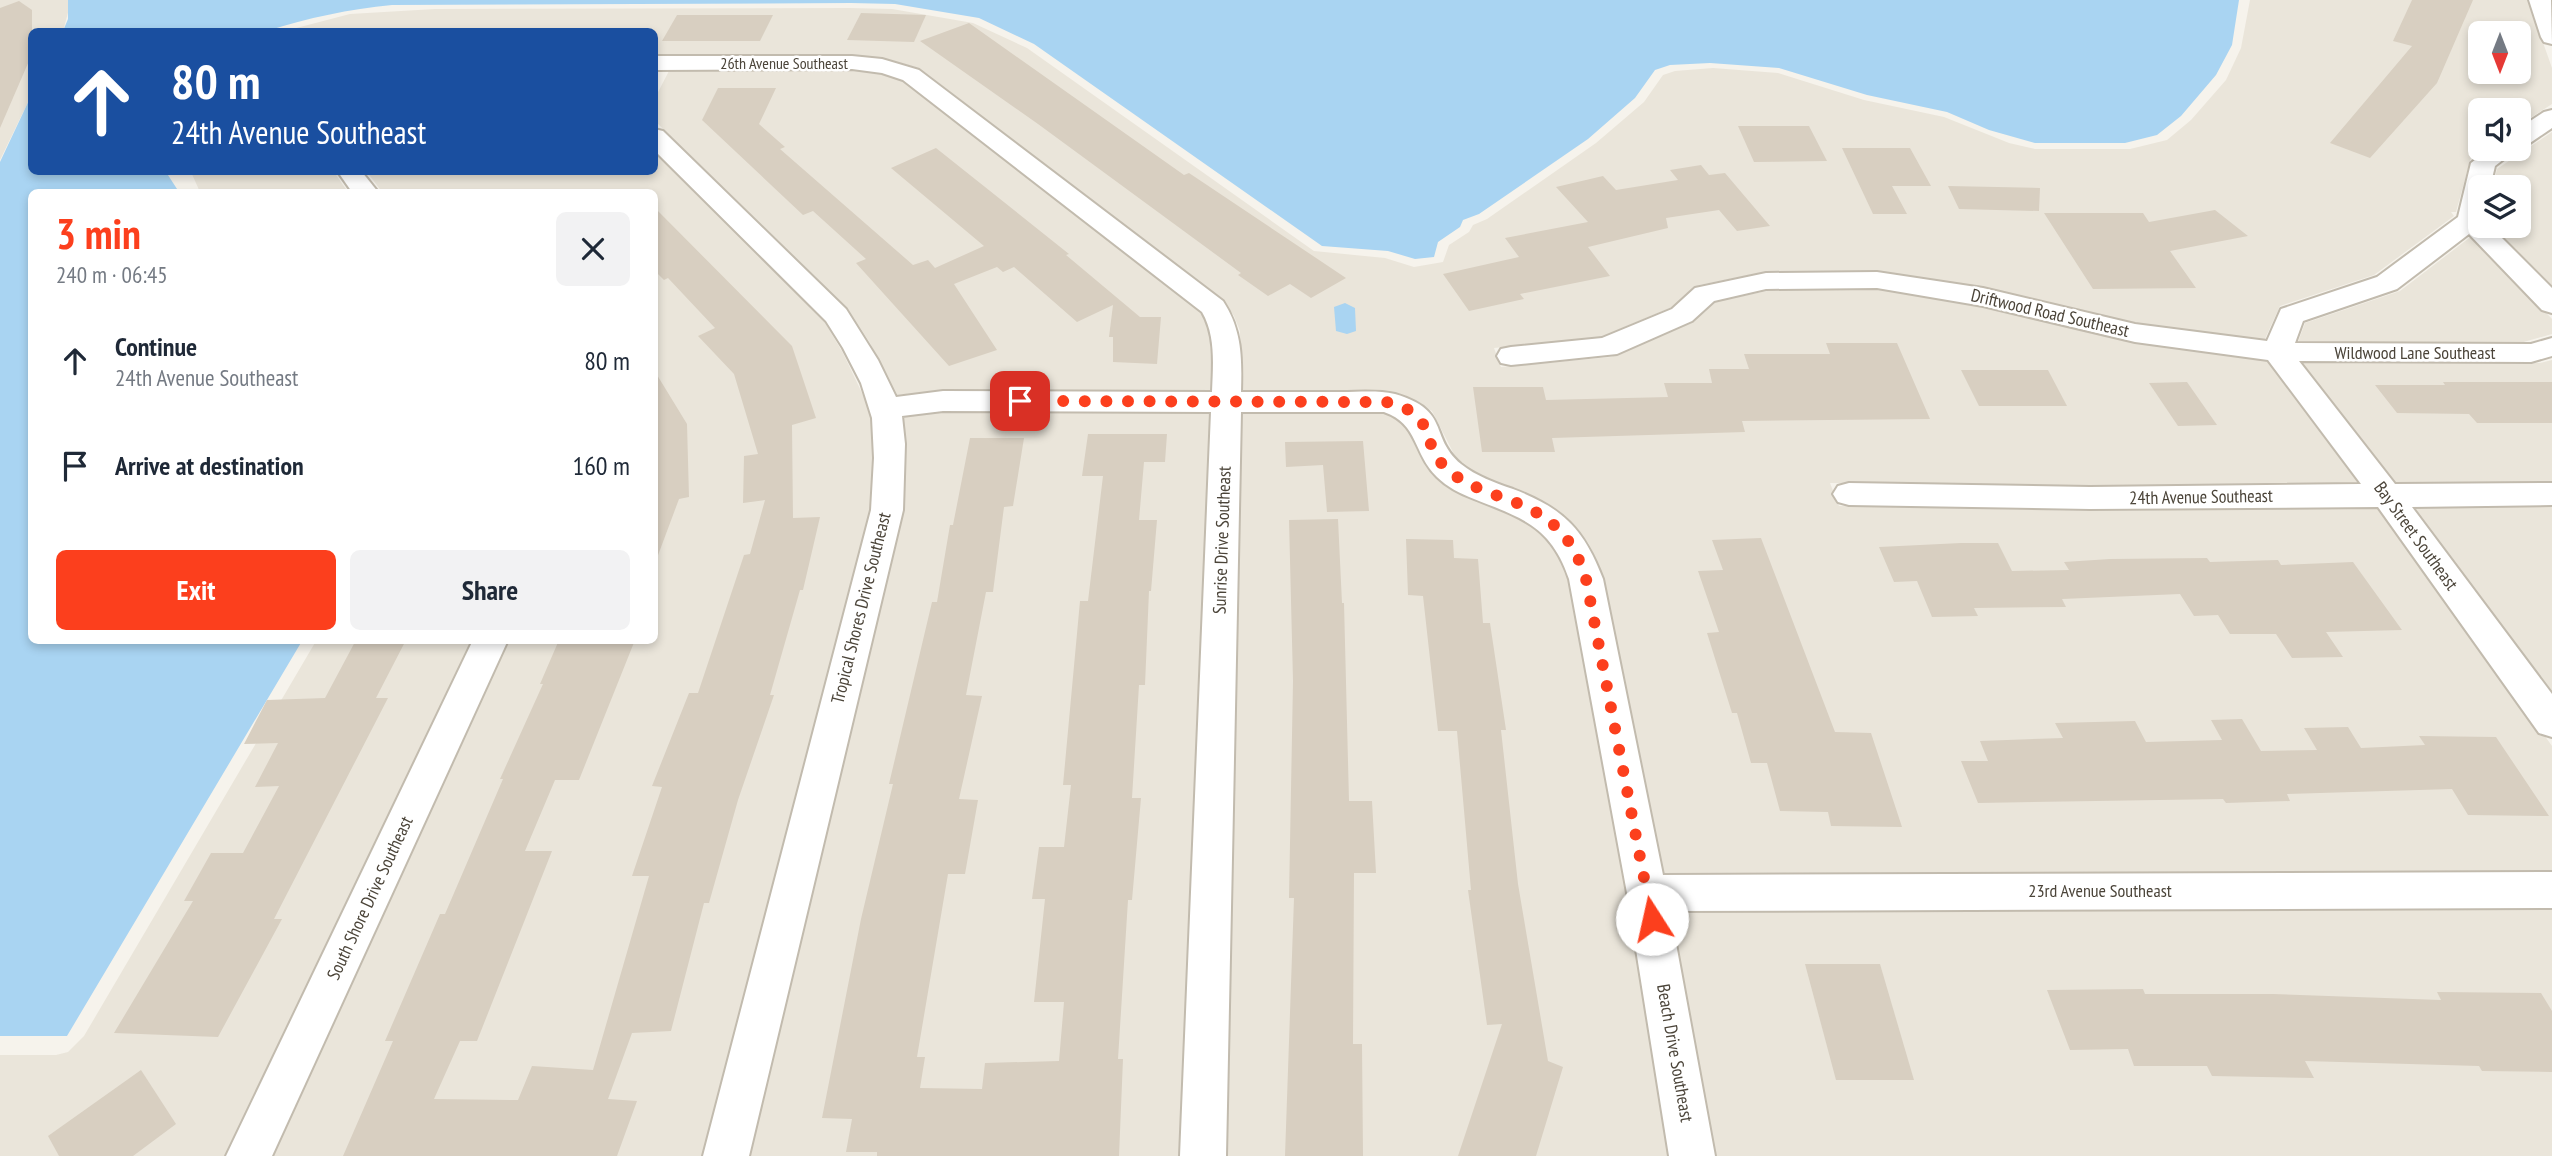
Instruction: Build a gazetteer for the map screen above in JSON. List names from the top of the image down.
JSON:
{
  "streets": {
    "street": [
      "26th Avenue Southeast",
      "Driftwood Road Southeast",
      "Wildwood Lane Southeast",
      "24th Avenue Southeast",
      "Bay Street Southeast",
      "Sunrise Drive Southeast",
      "Tropical Shores Drive Southeast",
      "23rd Avenue Southeast",
      "South Shore Drive Southeast",
      "Beach Drive Southeast"
    ]
  },
  "crossings": [
    ["26th Avenue Southeast", "Sunrise Drive Southeast"],
    ["Driftwood Road Southeast", "Wildwood Lane Southeast"],
    ["Driftwood Road Southeast", "Bay Street Southeast"],
    ["Wildwood Lane Southeast", "Bay Street Southeast"],
    ["24th Avenue Southeast", "Bay Street Southeast"],
    ["Sunrise Drive Southeast", "Beach Drive Southeast"],
    ["23rd Avenue Southeast", "Beach Drive Southeast"]
  ],
  "north": "bottom",
  "page": {
    "turn": ["80 m", "24th Avenue Southeast"],
    "heading": ["3 min", "240 m · 06:45"],
    "list": [
      {
        "name": "Continue",
        "note": "24th Avenue Southeast",
        "value": "80 m"
      },
      {
        "name": "Arrive at destination",
        "value": "160 m"
      }
    ],
    "buttons": ["Exit", "Share"]
  }
}
